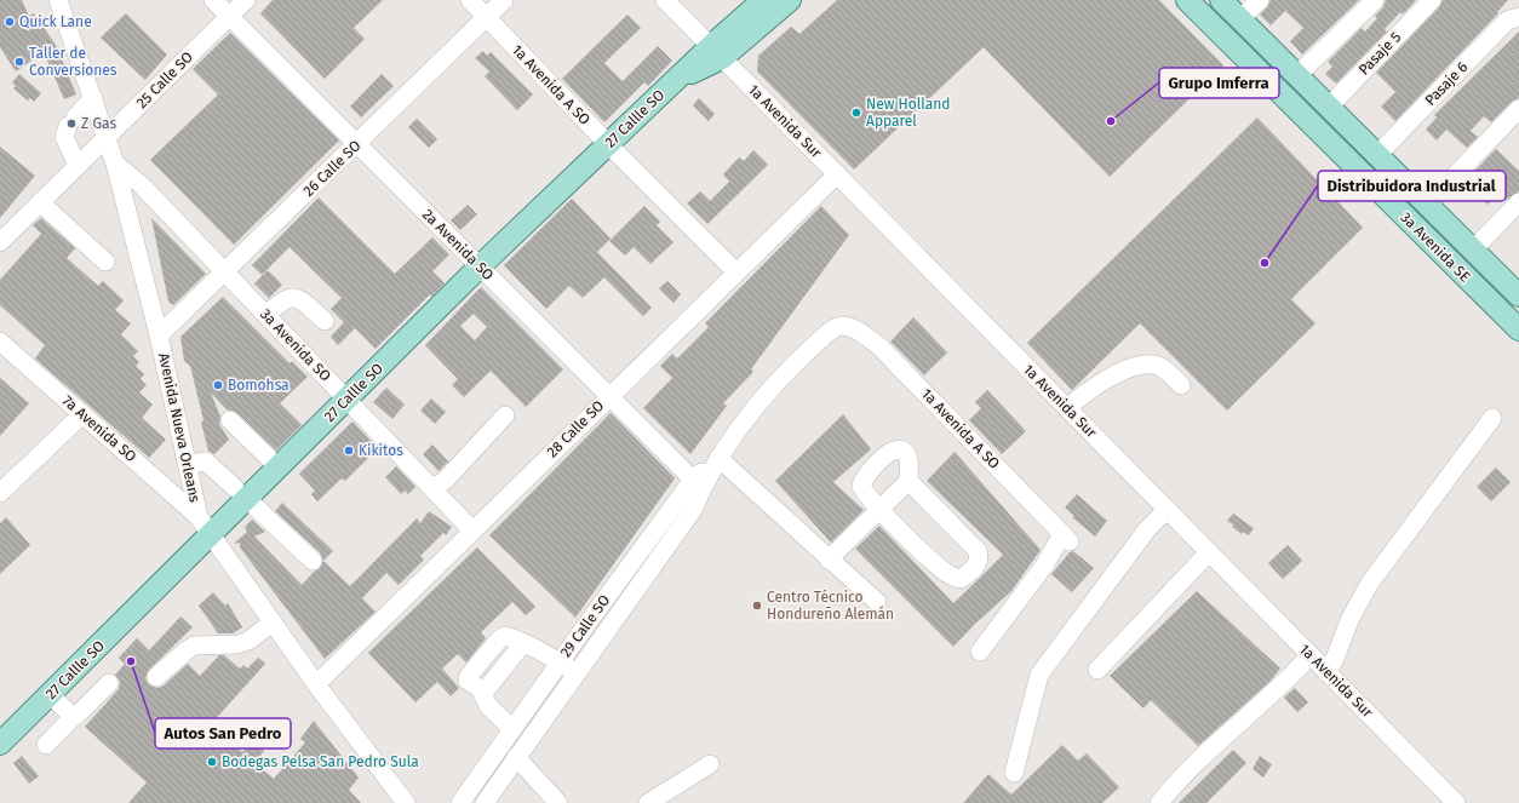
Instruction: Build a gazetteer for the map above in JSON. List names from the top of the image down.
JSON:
{
  "streets": {
    "main road": ["27 Callle SO", "3a Avenida SE"],
    "street": [
      "Pasaje 5",
      "25 Calle SO",
      "Pasaje 6",
      "1a Avenida A SO",
      "1a Avenida Sur",
      "26 Calle SO",
      "2a Avenida SO",
      "3a Avenida SO",
      "Avenida Nueva Orleans",
      "7a Avenida SO",
      "28 Calle SO",
      "29 Calle SO"
    ]
  },
  "crossings": [
    ["Pasaje 5", "3a Avenida SE"],
    ["25 Calle SO", "2a Avenida SO"],
    ["25 Calle SO", "Avenida Nueva Orleans"],
    ["Pasaje 6", "3a Avenida SE"],
    ["1a Avenida A SO", "27 Callle SO"],
    ["1a Avenida A SO", "26 Calle SO"],
    ["1a Avenida A SO", "28 Calle SO"],
    ["1a Avenida A SO", "29 Calle SO"],
    ["27 Callle SO", "1a Avenida Sur"],
    ["27 Callle SO", "2a Avenida SO"],
    ["27 Callle SO", "3a Avenida SO"],
    ["27 Callle SO", "Avenida Nueva Orleans"],
    ["1a Avenida Sur", "28 Calle SO"],
    ["26 Calle SO", "2a Avenida SO"],
    ["26 Calle SO", "3a Avenida SO"],
    ["26 Calle SO", "Avenida Nueva Orleans"],
    ["2a Avenida SO", "28 Calle SO"],
    ["2a Avenida SO", "29 Calle SO"],
    ["3a Avenida SO", "Avenida Nueva Orleans"],
    ["3a Avenida SO", "28 Calle SO"],
    ["Avenida Nueva Orleans", "7a Avenida SO"],
    ["Avenida Nueva Orleans", "28 Calle SO"]
  ],
  "places": [
    "Quick Lane",
    "Taller de Conversiones",
    "New Holland Apparel",
    "Grupo Imferra",
    "Z Gas",
    "Distribuidora Industrial",
    "Bomohsa",
    "Kikitos",
    "Centro Técnico Hondureño Alemán",
    "Autos San Pedro",
    "Bodegas Pelsa San Pedro Sula"
  ]
}
